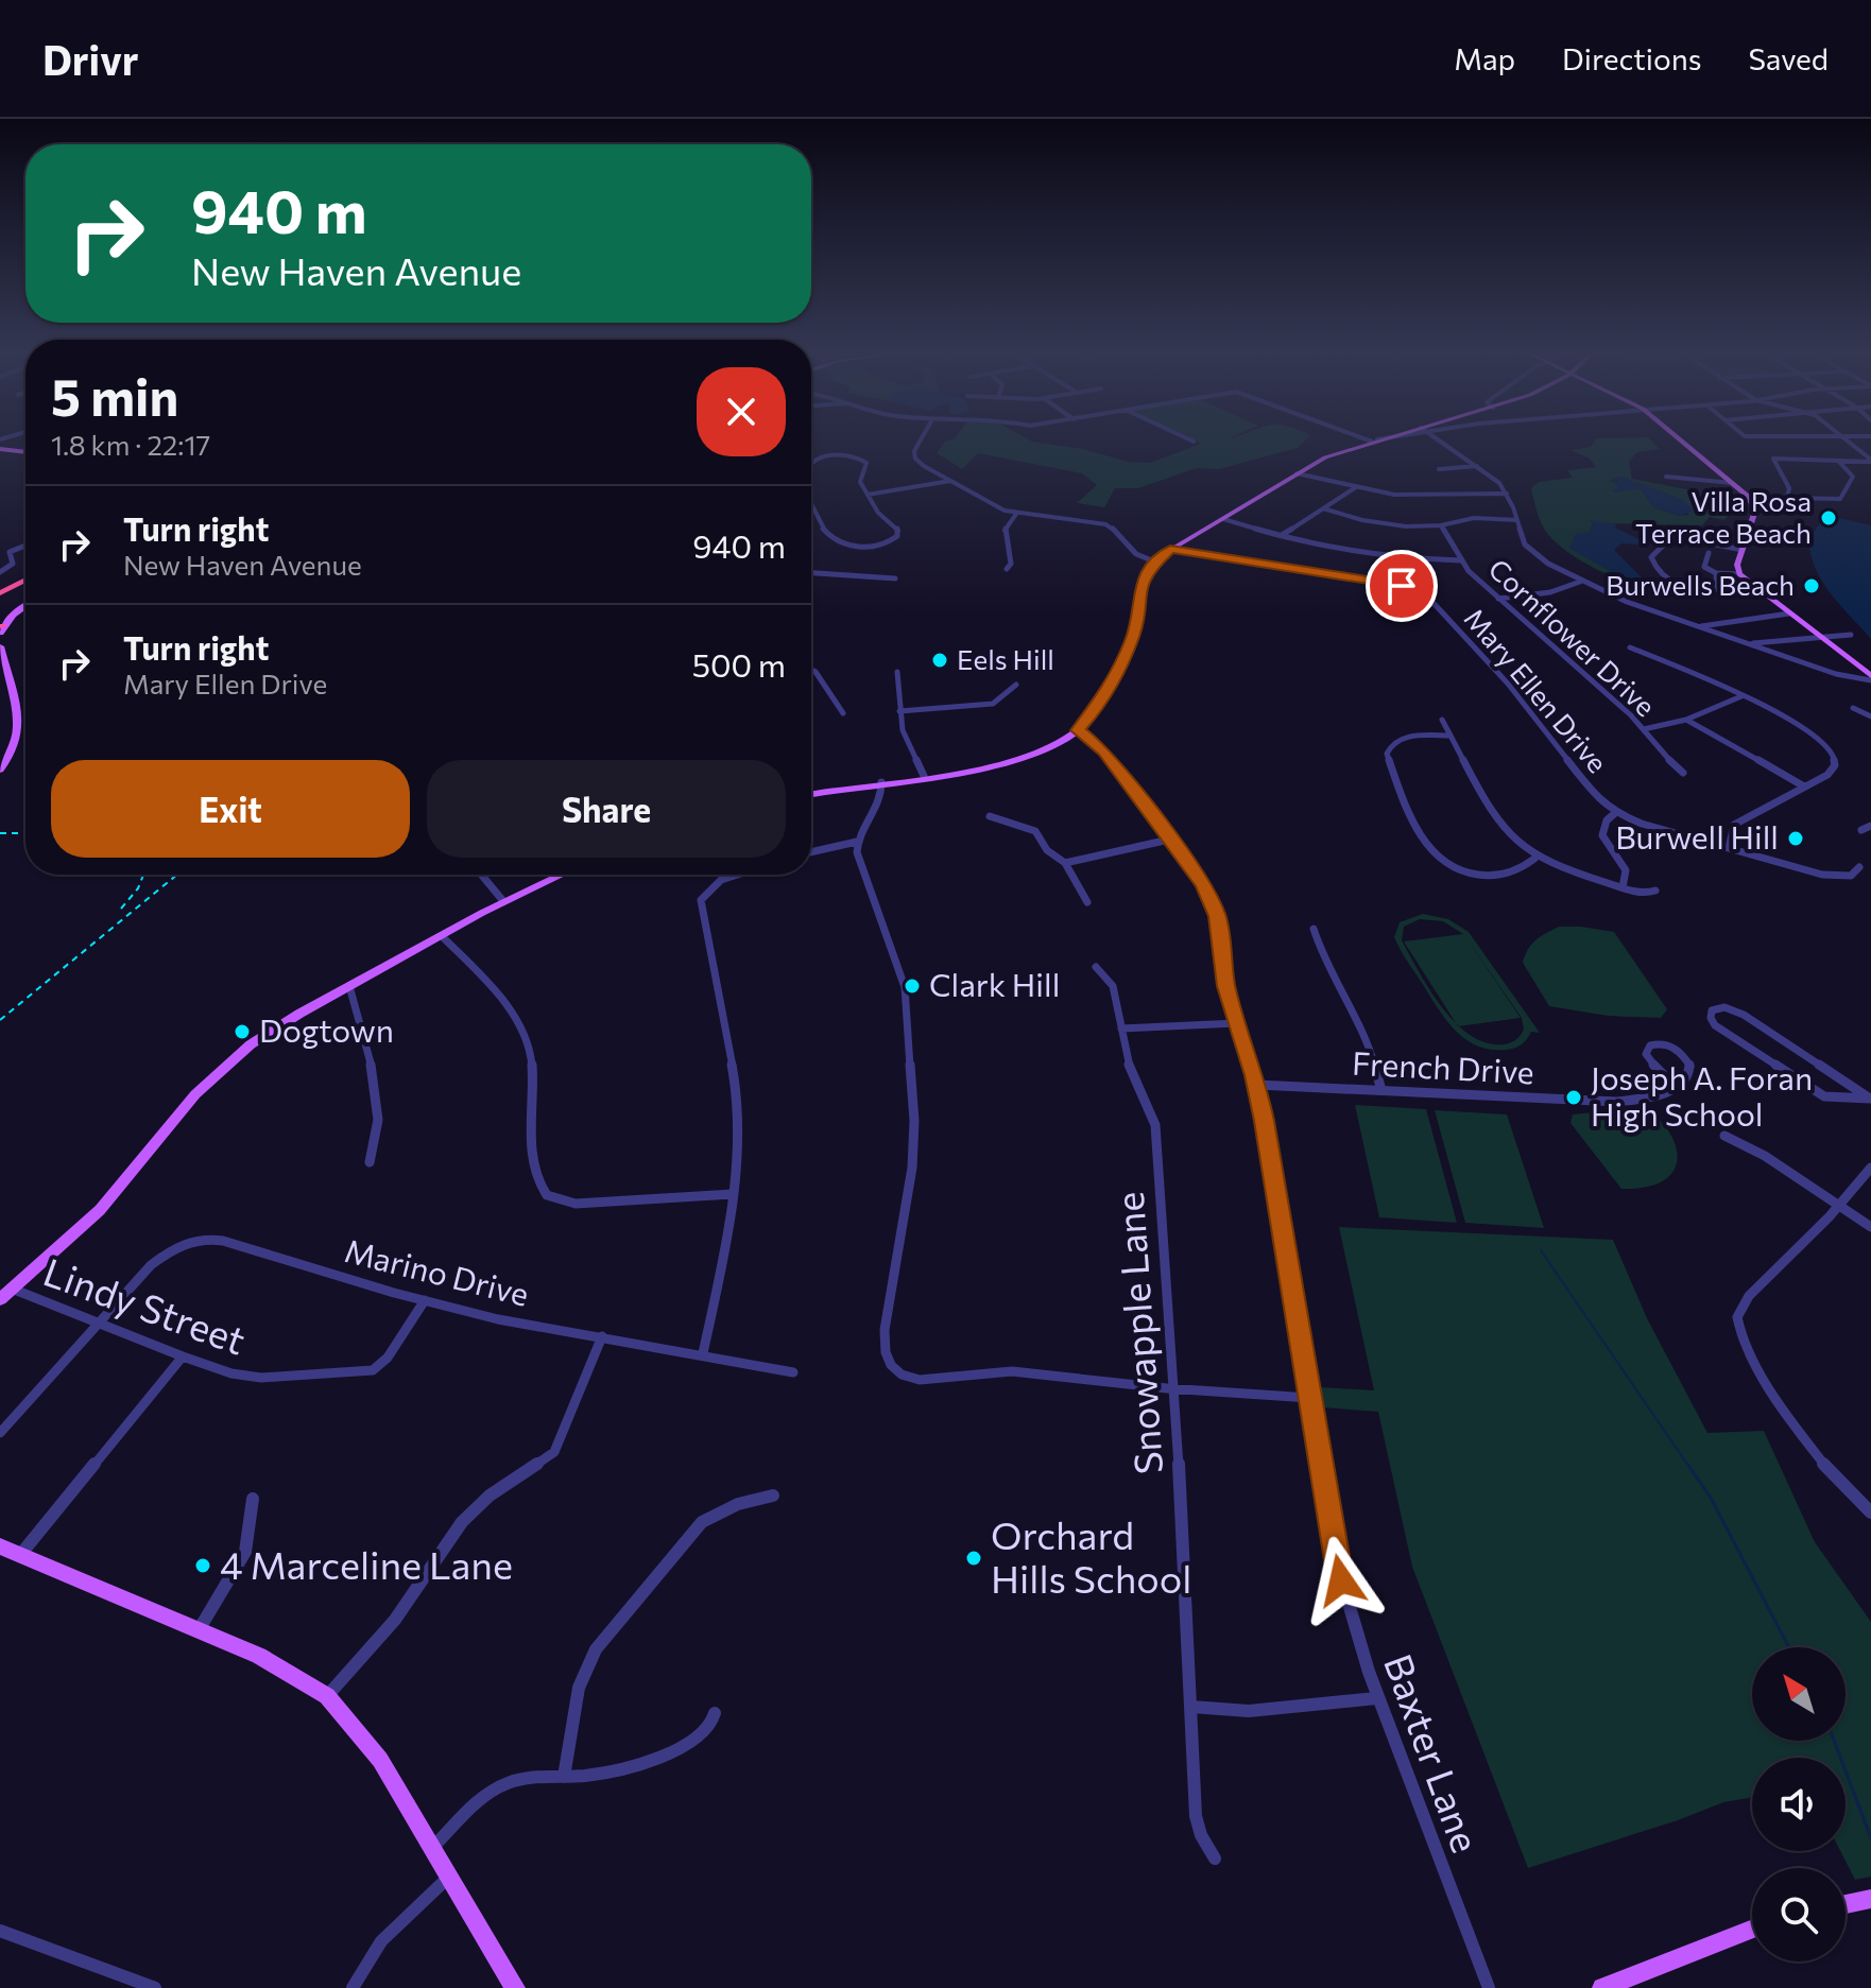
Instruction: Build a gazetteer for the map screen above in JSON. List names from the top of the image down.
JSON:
{
  "streets": {
    "street": [
      "Cornflower Drive",
      "Mary Ellen Drive",
      "French Drive",
      "Marino Drive",
      "Lindy Street",
      "Snowapple Lane",
      "Baxter Lane"
    ]
  },
  "crossings": [
    ["French Drive", "Baxter Lane"],
    ["Marino Drive", "Lindy Street"]
  ],
  "places": [
    "Villa Rosa Terrace Beach",
    "Burwells Beach",
    "Eels Hill",
    "Burwell Hill",
    "Clark Hill",
    "Dogtown",
    "Joseph A. Foran High School",
    "Orchard Hills School",
    "4 Marceline Lane"
  ],
  "north": "top left",
  "page": {
    "header": "Drivr",
    "nav": ["Map", "Directions", "Saved"],
    "turn": ["940 m", "New Haven Avenue"],
    "heading": ["5 min", "1.8 km · 22:17"],
    "list": [
      {
        "name": "Turn right",
        "note": "New Haven Avenue",
        "value": "940 m"
      },
      {
        "name": "Turn right",
        "note": "Mary Ellen Drive",
        "value": "500 m"
      }
    ],
    "buttons": ["Exit", "Share"]
  }
}
